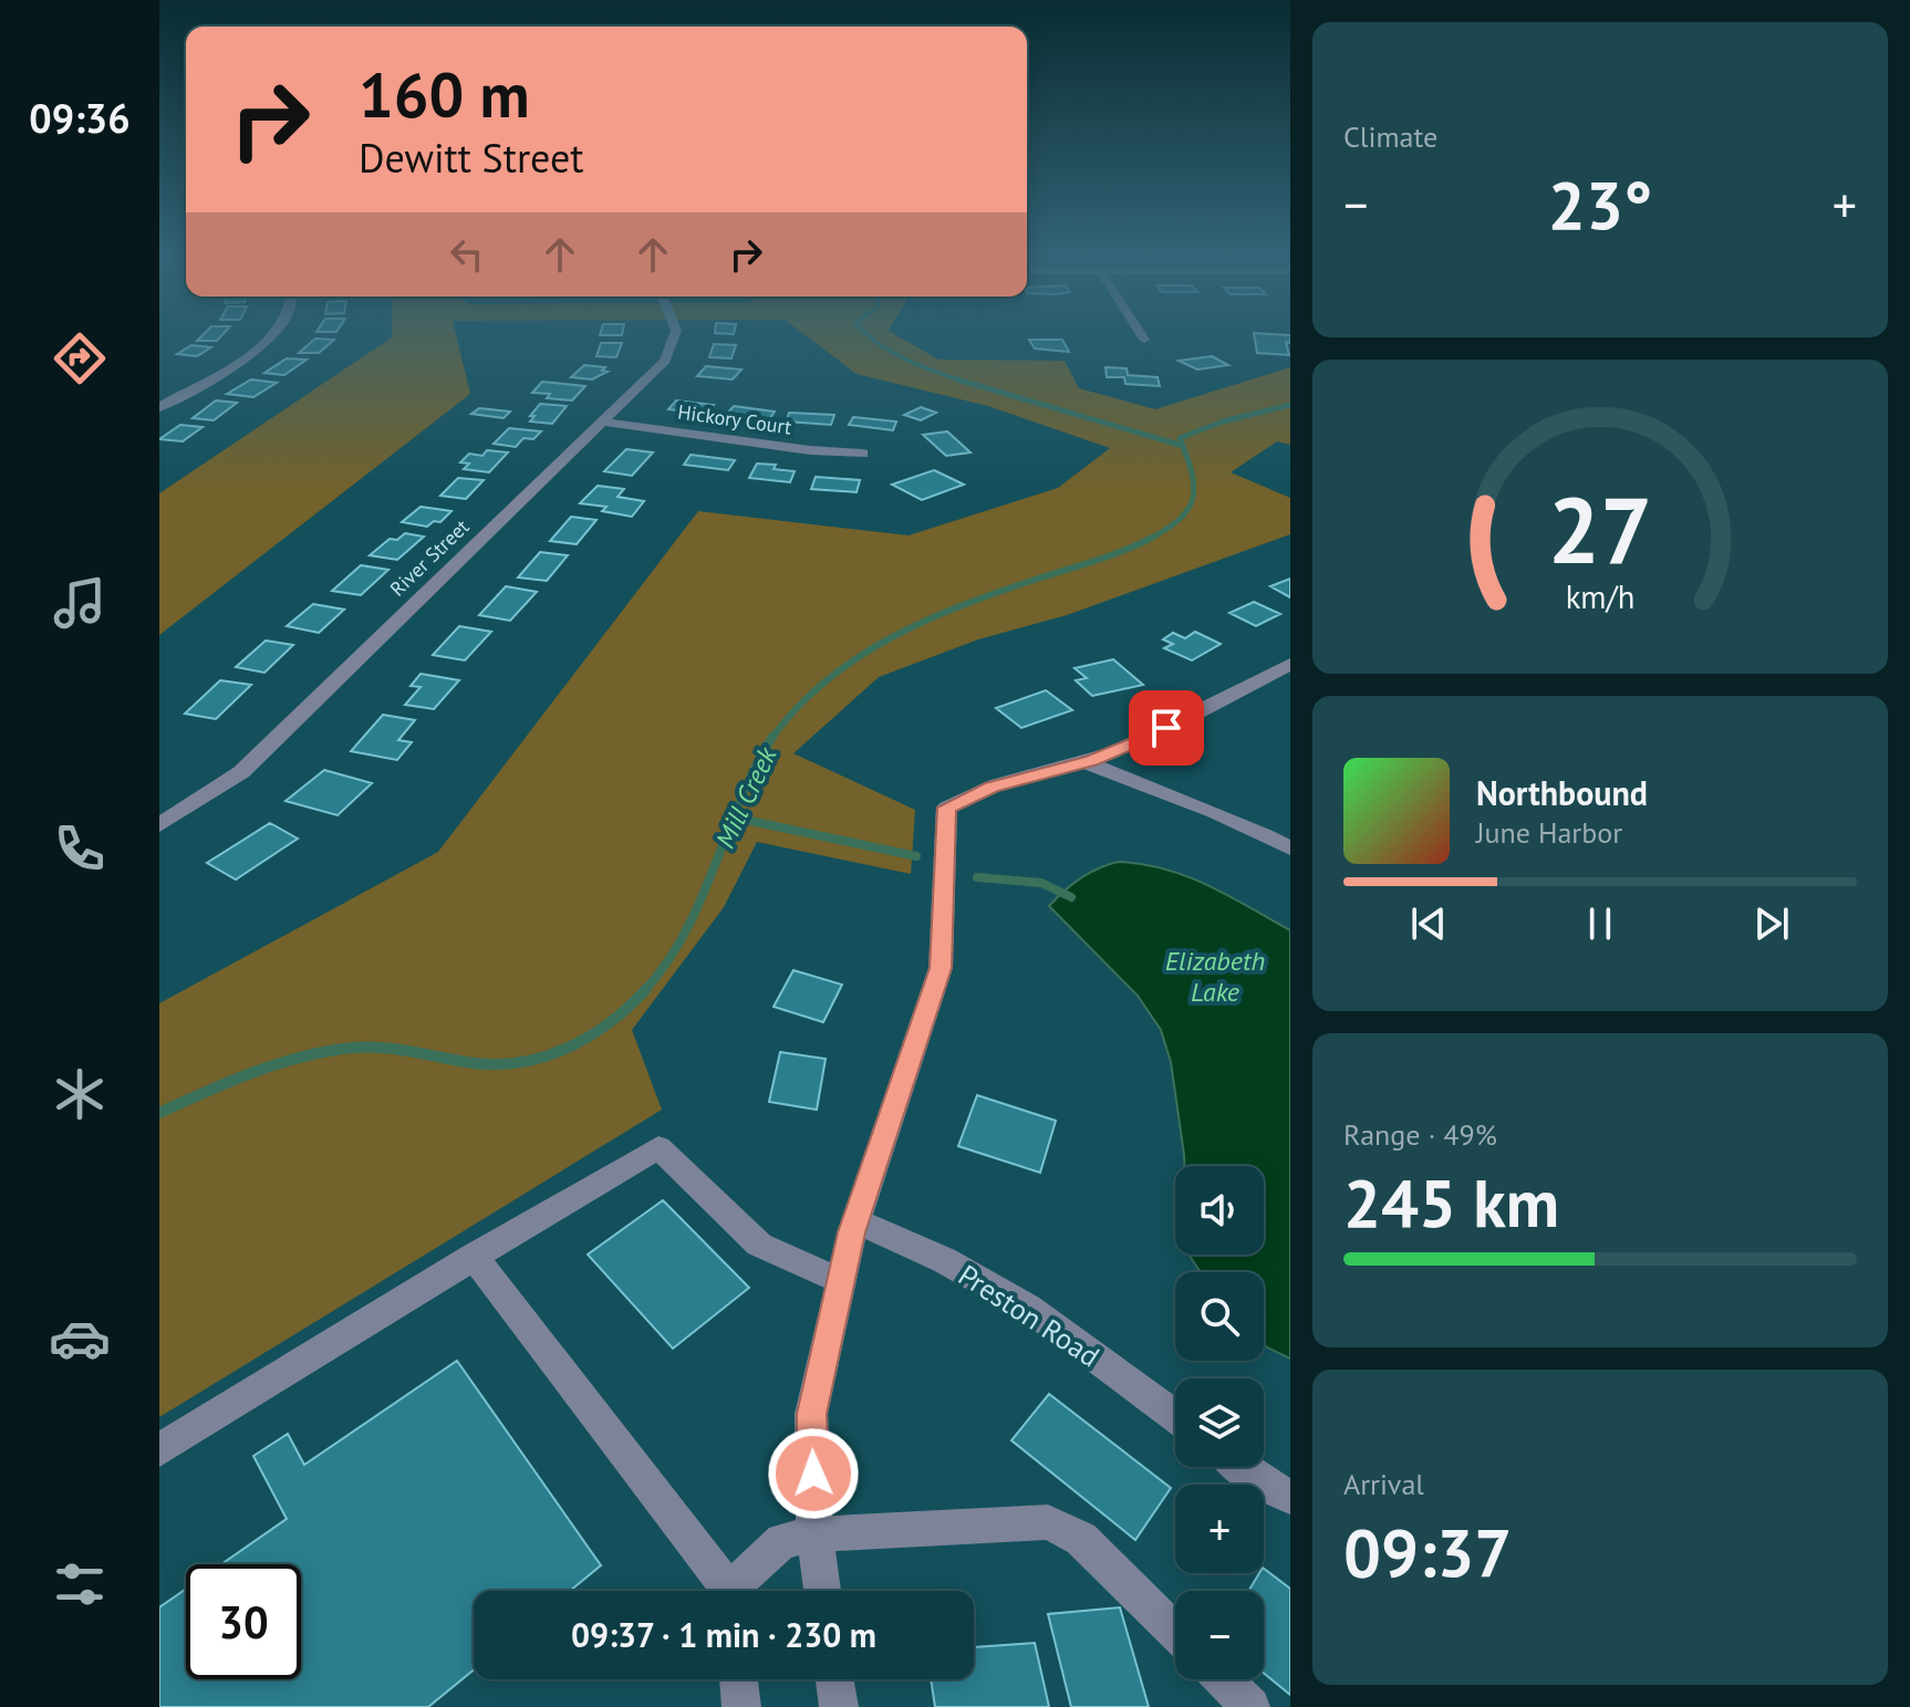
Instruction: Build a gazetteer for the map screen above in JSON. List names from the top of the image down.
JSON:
{
  "streets": {
    "street": ["Hickory Court", "River Street", "Preston Road"]
  },
  "crossings": [
    ["Hickory Court", "River Street"]
  ],
  "water": ["Mill Creek", "Elizabeth Lake"],
  "page": {
    "tabs": "09:36",
    "tile": [
      "Climate",
      ["Range · 49%", "245 km"],
      ["Arrival", "09:37"]
    ],
    "turn": ["160 m", "Dewitt Street"],
    "heat": ["−", "23°", "+"],
    "song": ["Northbound", "June Harbor"],
    "map_buttons": ["+", "−"],
    "limit": "30",
    "trip": "09:37 · 1 min · 230 m",
    "gauge": ["27", "km/h"]
  }
}
